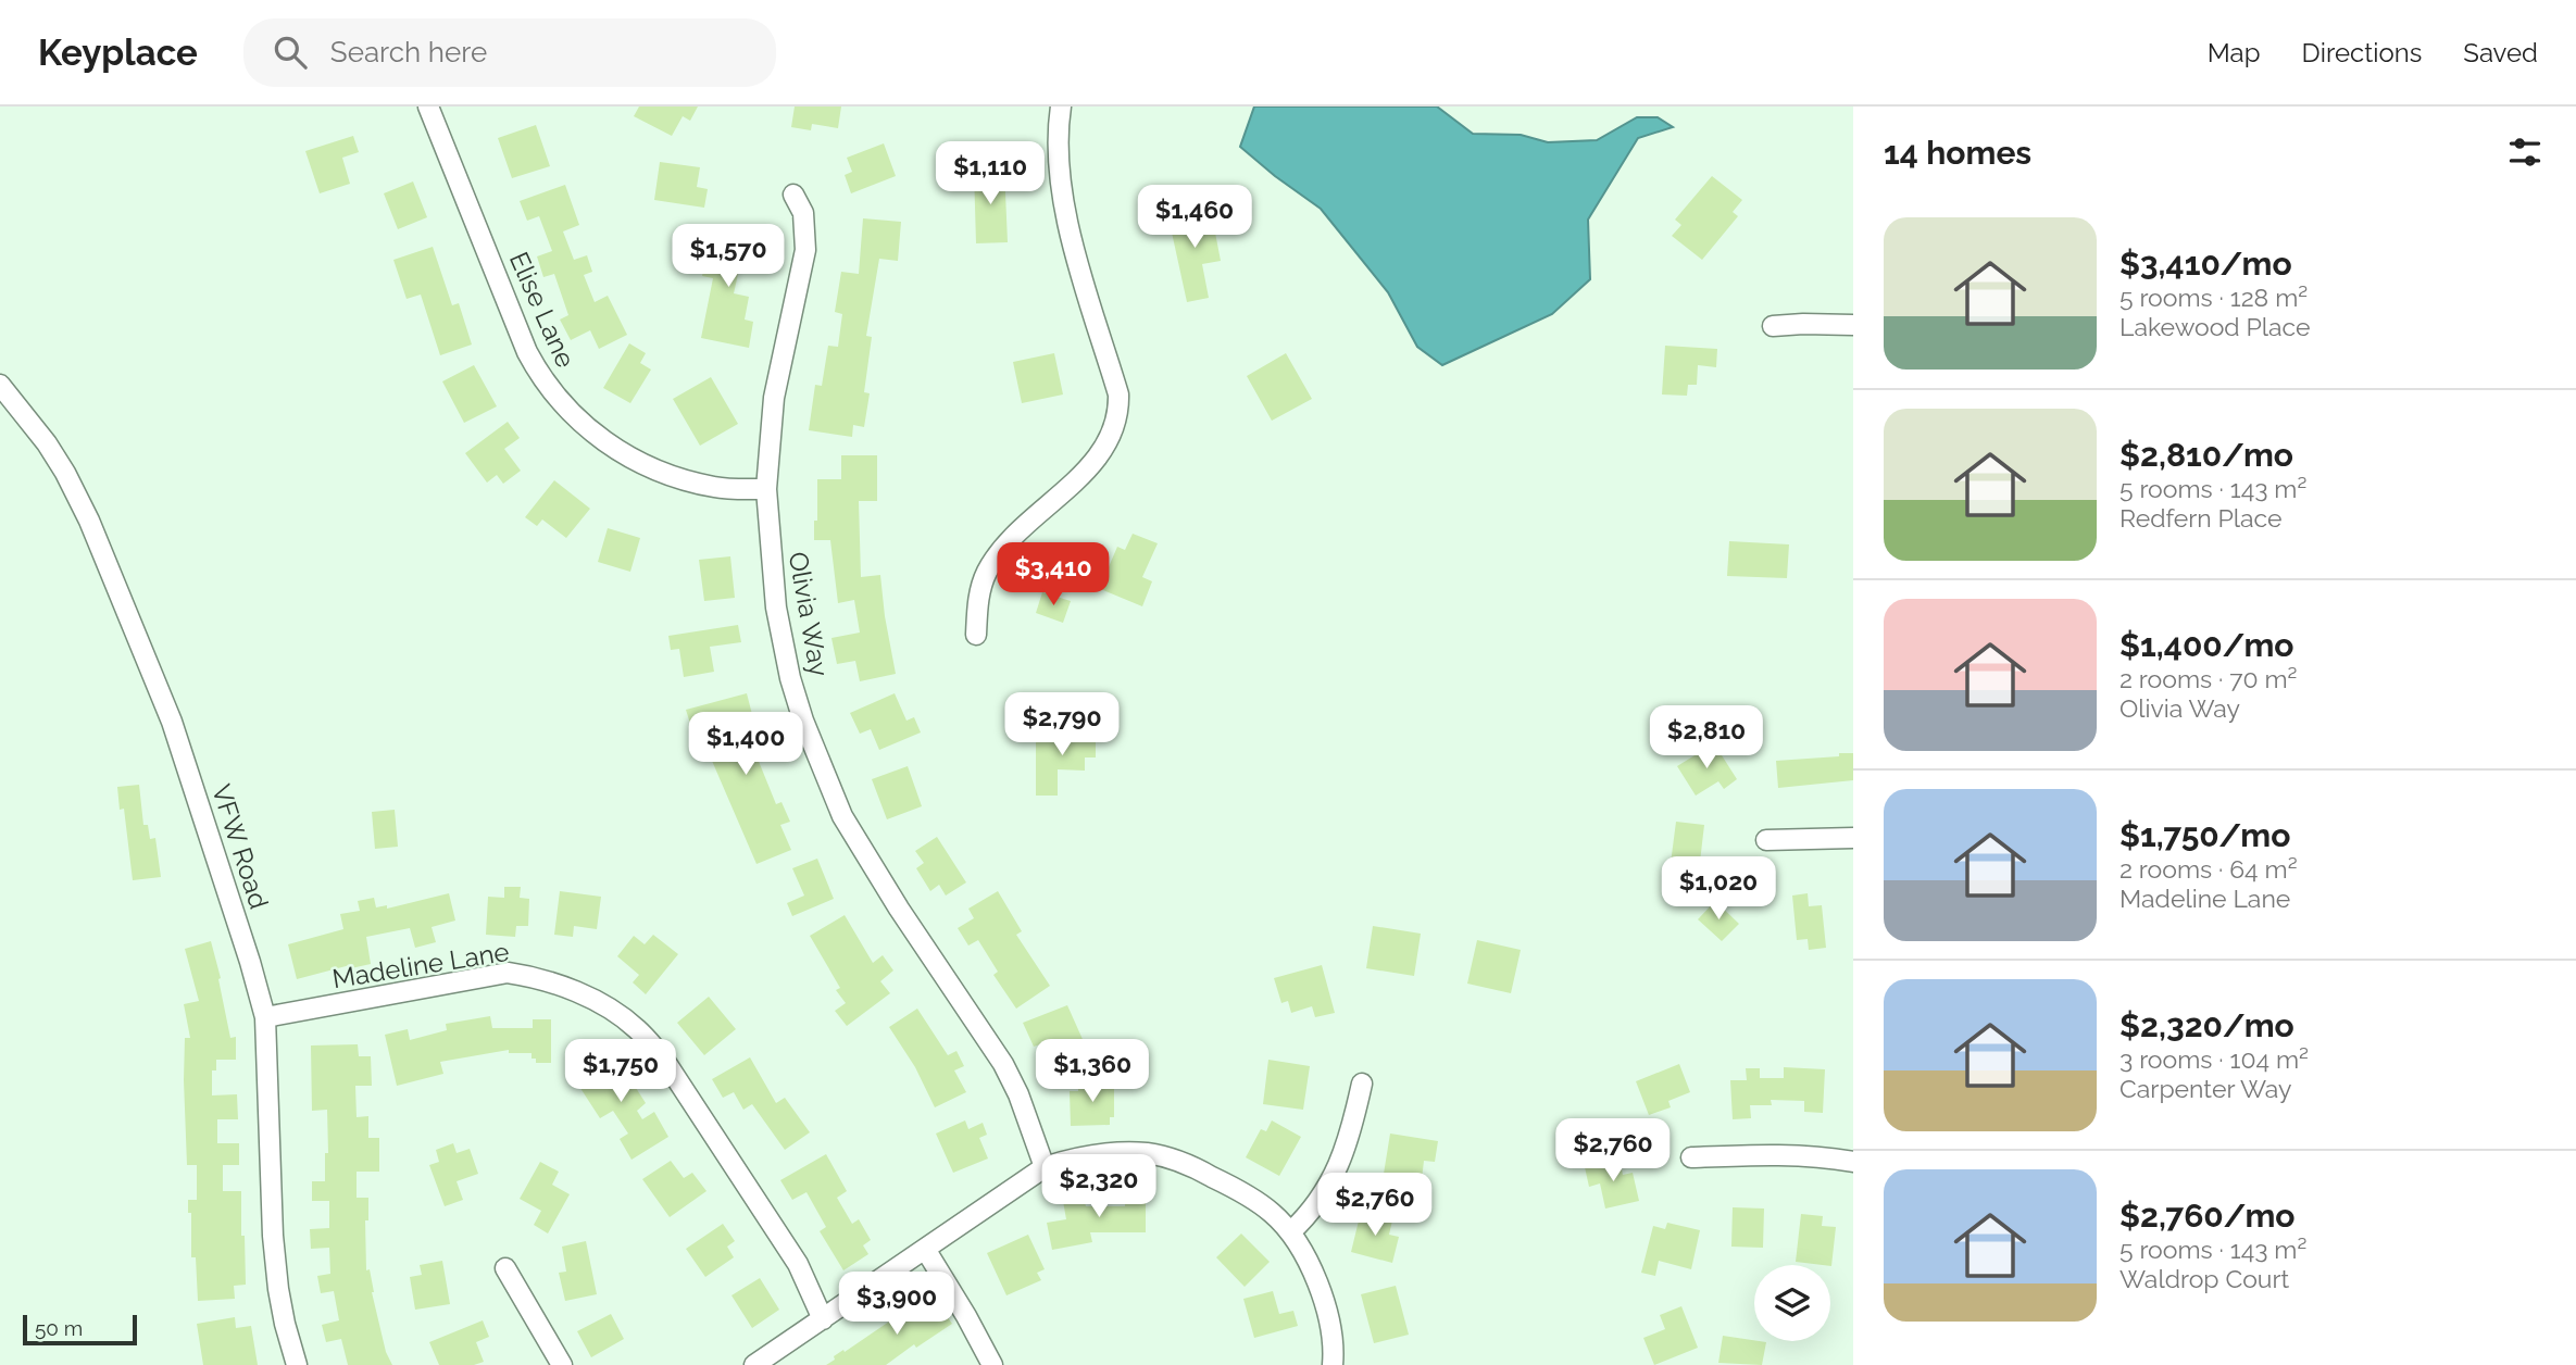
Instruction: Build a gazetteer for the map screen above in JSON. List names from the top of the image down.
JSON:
{
  "streets": {
    "street": [
      "Elise Lane",
      "Olivia Way",
      "VFW Road",
      "Madeline Lane"
    ]
  },
  "crossings": [
    ["Elise Lane", "Olivia Way"],
    ["VFW Road", "Madeline Lane"]
  ],
  "scale_bar": "50 m",
  "page": {
    "header": "Keyplace",
    "search": "Search here",
    "nav": ["Map", "Directions", "Saved"],
    "heading": "14 homes",
    "price": [
      "$1,110",
      "$1,460",
      "$1,570",
      "$3,410",
      "$2,790",
      "$2,810",
      "$1,400",
      "$1,020",
      "$1,750",
      "$1,360",
      "$2,760",
      "$2,320",
      "$2,760",
      "$3,900"
    ],
    "list": [
      {
        "name": "$3,410/mo",
        "note": "5 rooms · 128 m² · Lakewood Place"
      },
      {
        "name": "$2,810/mo",
        "note": "5 rooms · 143 m² · Redfern Place"
      },
      {
        "name": "$1,400/mo",
        "note": "2 rooms · 70 m² · Olivia Way"
      },
      {
        "name": "$1,750/mo",
        "note": "2 rooms · 64 m² · Madeline Lane"
      },
      {
        "name": "$2,320/mo",
        "note": "3 rooms · 104 m² · Carpenter Way"
      },
      {
        "name": "$2,760/mo",
        "note": "5 rooms · 143 m² · Waldrop Court"
      }
    ],
    "scale": "50 m"
  }
}
